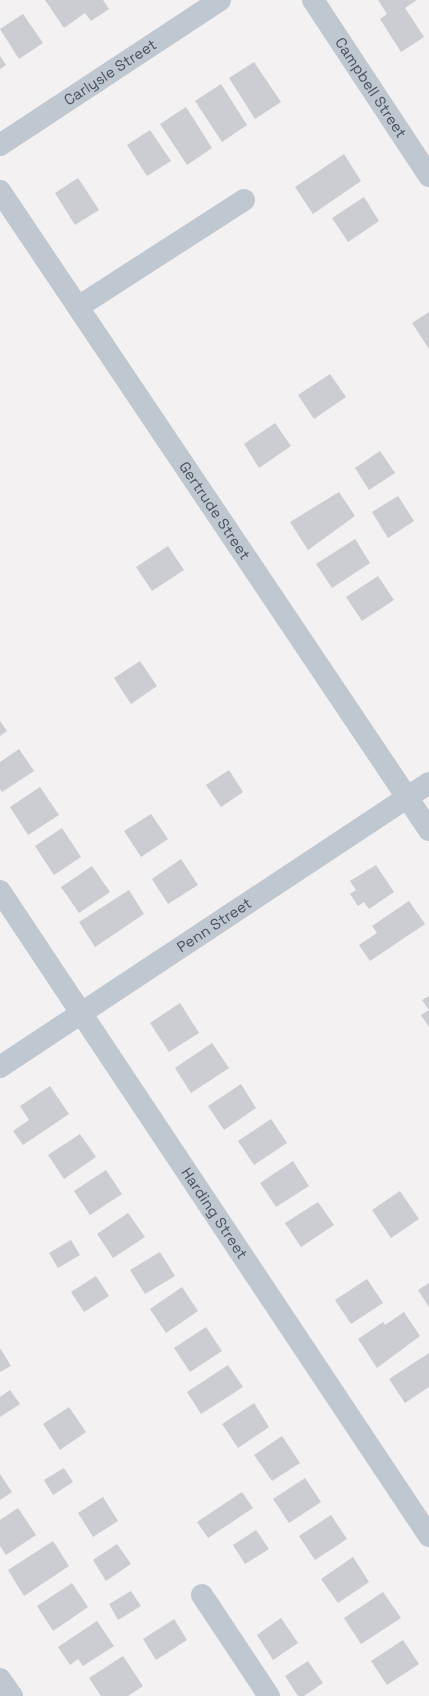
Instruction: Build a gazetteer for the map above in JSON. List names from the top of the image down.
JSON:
{
  "streets": {
    "street": [
      "Carlysle Street",
      "Campbell Street",
      "Gertrude Street",
      "Penn Street",
      "Harding Street"
    ]
  },
  "crossings": [
    ["Gertrude Street", "Penn Street"],
    ["Penn Street", "Harding Street"]
  ]
}
